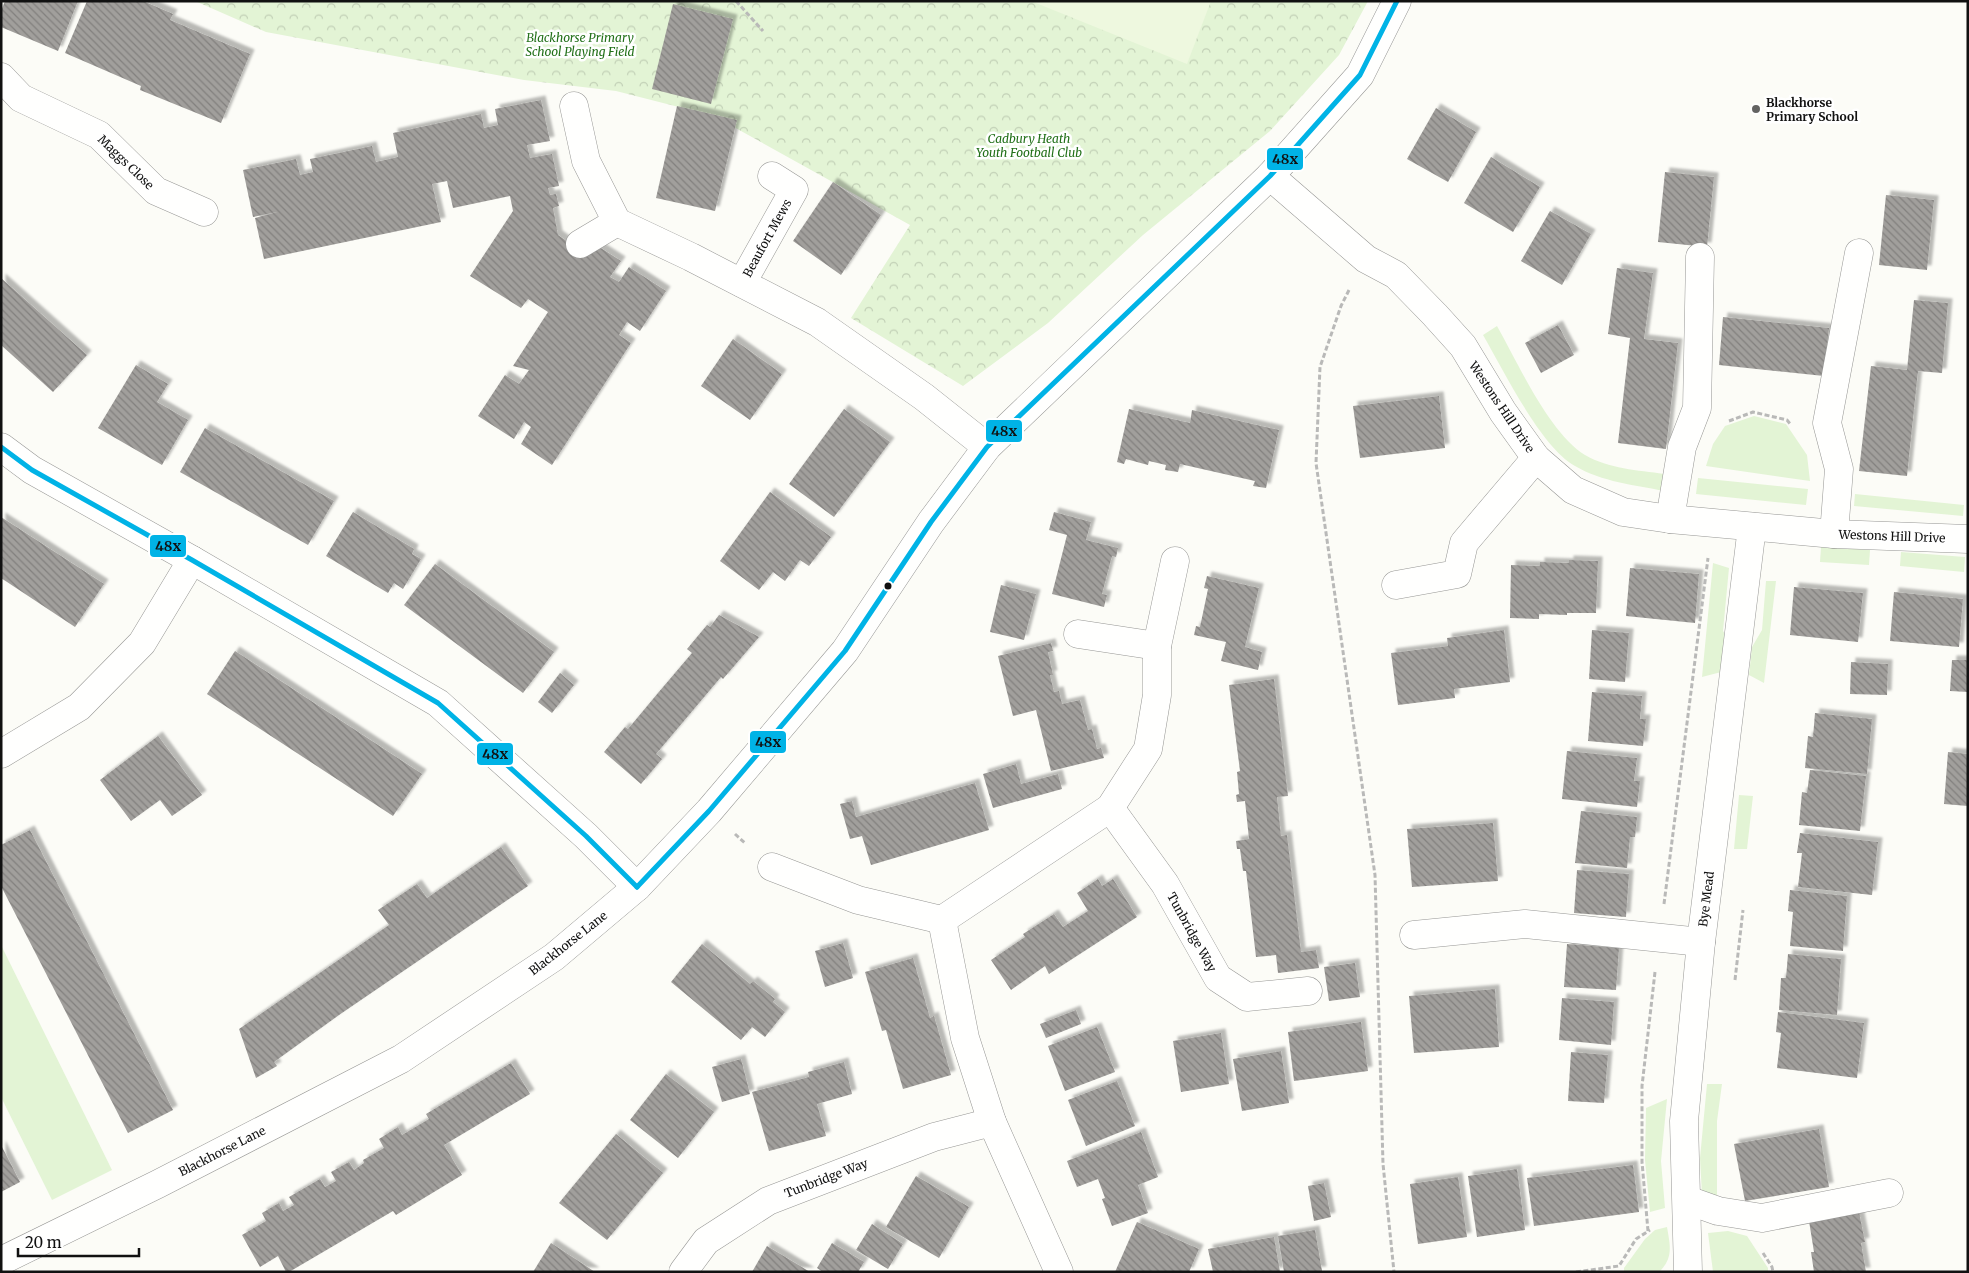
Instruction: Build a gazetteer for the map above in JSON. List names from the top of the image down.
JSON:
{
  "streets": {
    "street": [
      "Maggs Close",
      "Beaufort Mews",
      "Westons Hill Drive",
      "Bye Mead",
      "Tunbridge Way",
      "Blackhorse Lane"
    ]
  },
  "crossings": [
    ["Westons Hill Drive", "Bye Mead"],
    ["Westons Hill Drive", "Blackhorse Lane"]
  ],
  "parks": ["Blackhorse Primary School Playing Field", "Cadbury Heath Youth Football Club"],
  "places": ["Blackhorse Primary School"],
  "lines": ["transit line 48x"],
  "scale_bar": "20 m"
}
